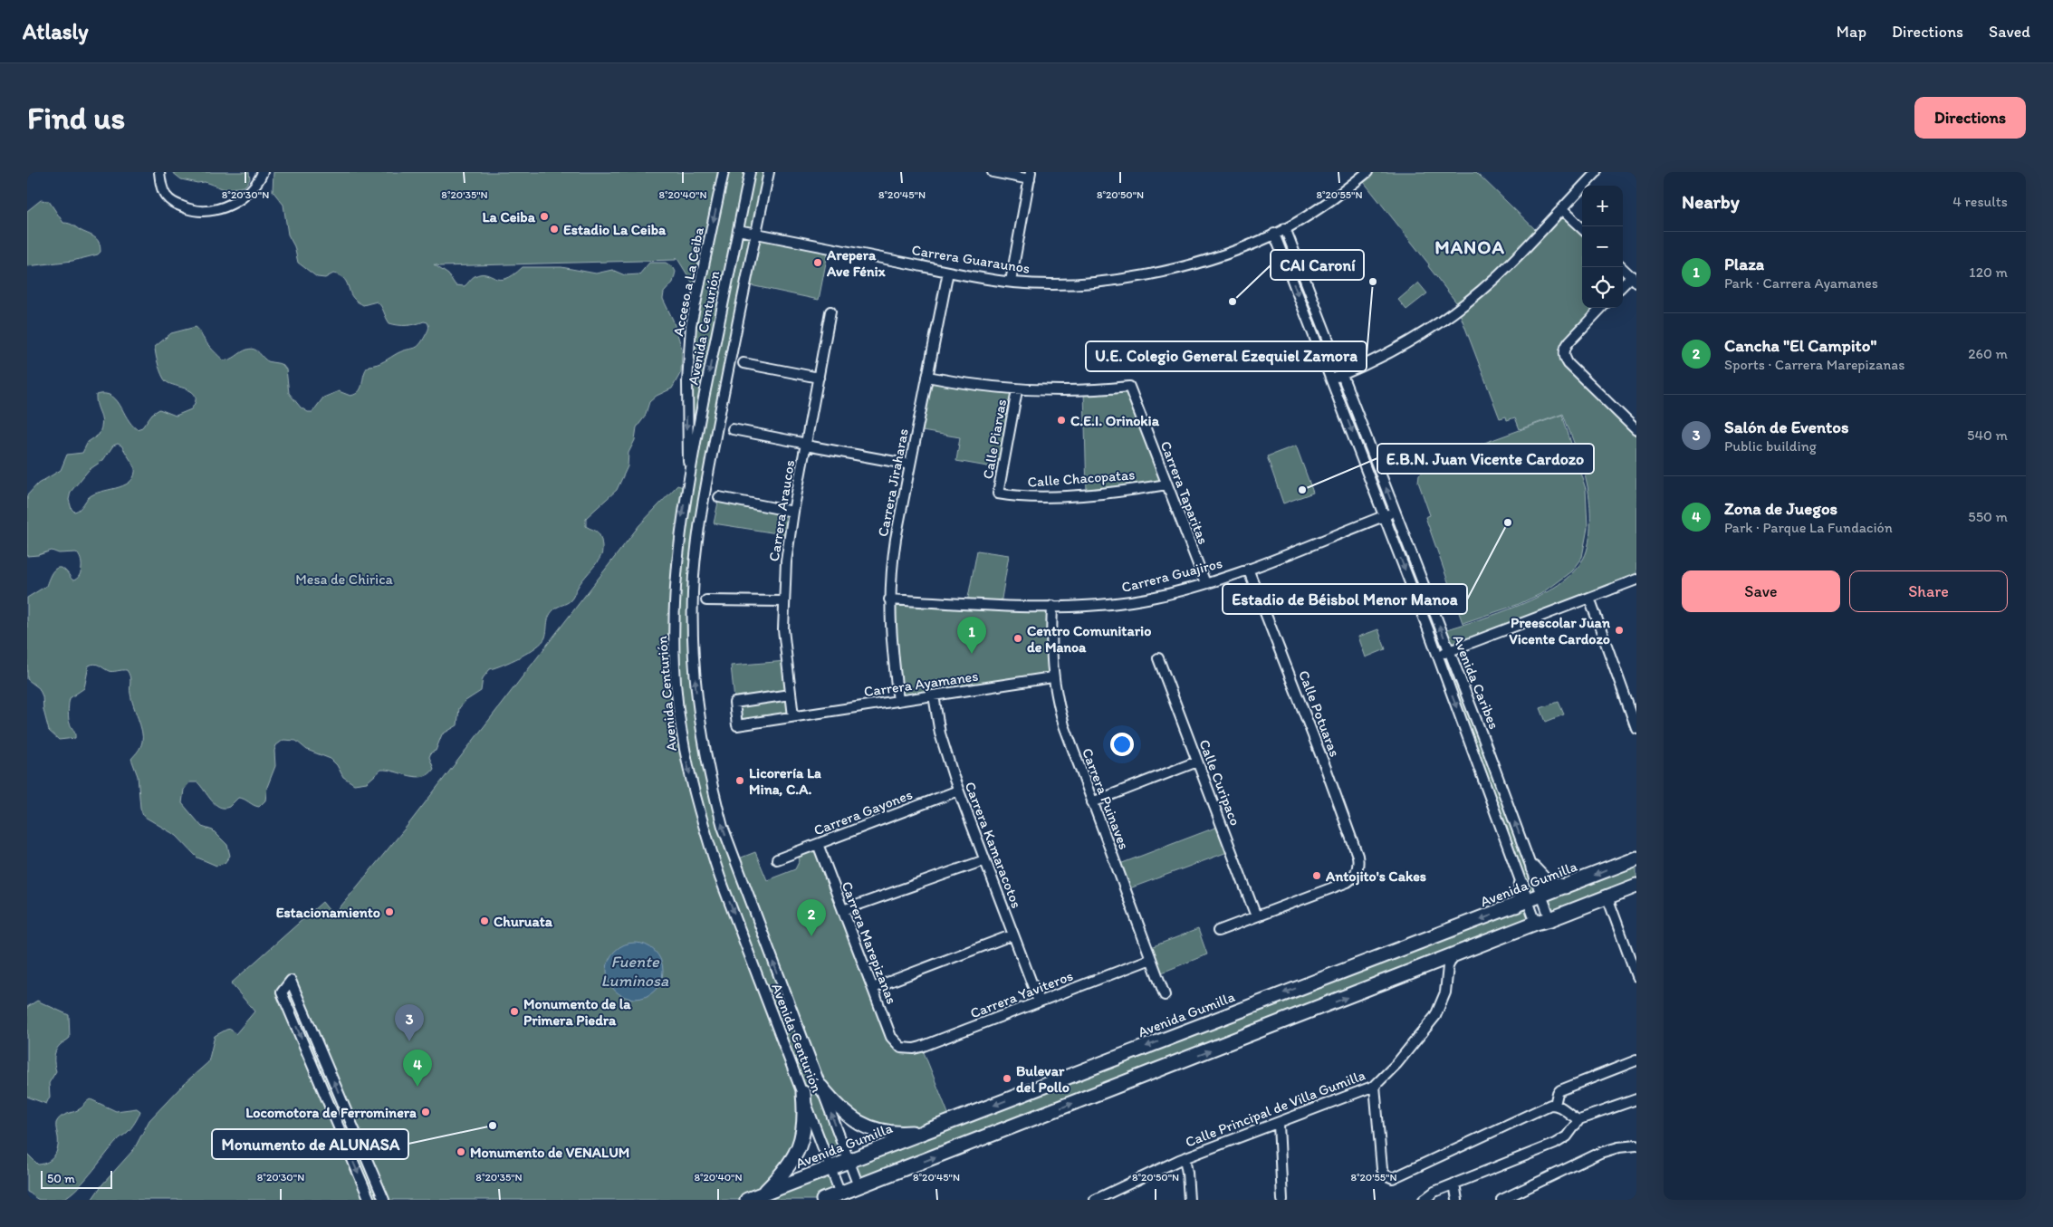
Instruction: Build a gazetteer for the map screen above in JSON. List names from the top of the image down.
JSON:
{
  "streets": {
    "main road": ["Avenida Gumilla"],
    "street": [
      "Carrera Guaraunos",
      "Acceso a La Ceiba",
      "Avenida Centurión",
      "Calle Piarvas",
      "Calle Chacopatas",
      "Carrera Jiraharas",
      "Carrera Taparitas",
      "Carrera Araucos",
      "Carrera Guajiros",
      "Avenida Caribes",
      "Carrera Ayamanes",
      "Calle Potuaras",
      "Calle Curipaco",
      "Carrera Puinaves",
      "Carrera Gayones",
      "Carrera Kamaracotos",
      "Carrera Marepizanas",
      "Carrera Yaviteros",
      "Calle Principal de Villa Gumilla"
    ]
  },
  "crossings": [
    ["Carrera Guaraunos", "Avenida Centurión"],
    ["Carrera Guaraunos", "Carrera Jiraharas"],
    ["Carrera Guaraunos", "Avenida Caribes"],
    ["Acceso a La Ceiba", "Avenida Centurión"],
    ["Avenida Centurión", "Avenida Gumilla"],
    ["Calle Piarvas", "Calle Chacopatas"],
    ["Calle Piarvas", "Carrera Taparitas"],
    ["Calle Chacopatas", "Carrera Taparitas"],
    ["Carrera Jiraharas", "Carrera Guajiros"],
    ["Carrera Jiraharas", "Carrera Ayamanes"],
    ["Carrera Taparitas", "Carrera Guajiros"],
    ["Carrera Araucos", "Carrera Ayamanes"],
    ["Carrera Guajiros", "Avenida Caribes"],
    ["Carrera Guajiros", "Calle Potuaras"],
    ["Carrera Guajiros", "Carrera Puinaves"],
    ["Avenida Caribes", "Avenida Gumilla"],
    ["Carrera Ayamanes", "Carrera Puinaves"],
    ["Carrera Ayamanes", "Carrera Kamaracotos"],
    ["Calle Potuaras", "Calle Curipaco"],
    ["Carrera Puinaves", "Carrera Yaviteros"],
    ["Carrera Gayones", "Carrera Kamaracotos"],
    ["Carrera Gayones", "Carrera Marepizanas"],
    ["Carrera Kamaracotos", "Carrera Yaviteros"],
    ["Carrera Marepizanas", "Carrera Yaviteros"]
  ],
  "one_way": ["Acceso a La Ceiba"],
  "districts": ["MANOA"],
  "water": ["Fuente Luminosa"],
  "parks": ["Mesa de Chirica"],
  "places": [
    "La Ceiba",
    "Estadio La Ceiba",
    "Arepera Ave Fénix",
    "U.E. Colegio General Ezequiel Zamora",
    "CAI Caroní",
    "C.E.I. Orinokia",
    "E.B.N. Juan Vicente Cardozo",
    "Estadio de Béisbol Menor Manoa",
    "Preescolar Juan Vicente Cardozo",
    "Centro Comunitario de Manoa",
    "Licorería La Mina, C.A.",
    "Antojito's Cakes",
    "Estacionamiento",
    "Churuata",
    "Monumento de la Primera Piedra",
    "Bulevar del Pollo",
    "Locomotora de Ferrominera",
    "Monumento de ALUNASA",
    "Monumento de VENALUM"
  ],
  "scale_bar": "50 m",
  "page": {
    "header": "Atlasly",
    "nav": ["Map", "Directions", "Saved"],
    "buttons": [
      "Directions",
      ["Save", "Share"]
    ],
    "title": "Find us",
    "heading": ["Nearby", "4 results"],
    "map_buttons": ["+", "−"],
    "list": [
      {
        "mark": "1",
        "name": "Plaza",
        "note": "Park · Carrera Ayamanes",
        "value": "120 m"
      },
      {
        "mark": "2",
        "name": "Cancha \"El Campito\"",
        "note": "Sports · Carrera Marepizanas",
        "value": "260 m"
      },
      {
        "mark": "3",
        "name": "Salón de Eventos",
        "note": "Public building",
        "value": "540 m"
      },
      {
        "mark": "4",
        "name": "Zona de Juegos",
        "note": "Park · Parque La Fundación",
        "value": "550 m"
      }
    ],
    "pins": [
      "1",
      "2",
      "3",
      "4"
    ],
    "scale": "50 m"
  },
  "coordinates": [
    "8°20'30\"N",
    "8°20'35\"N",
    "8°20'40\"N",
    "8°20'45\"N",
    "8°20'50\"N",
    "8°20'55\"N"
  ]
}
